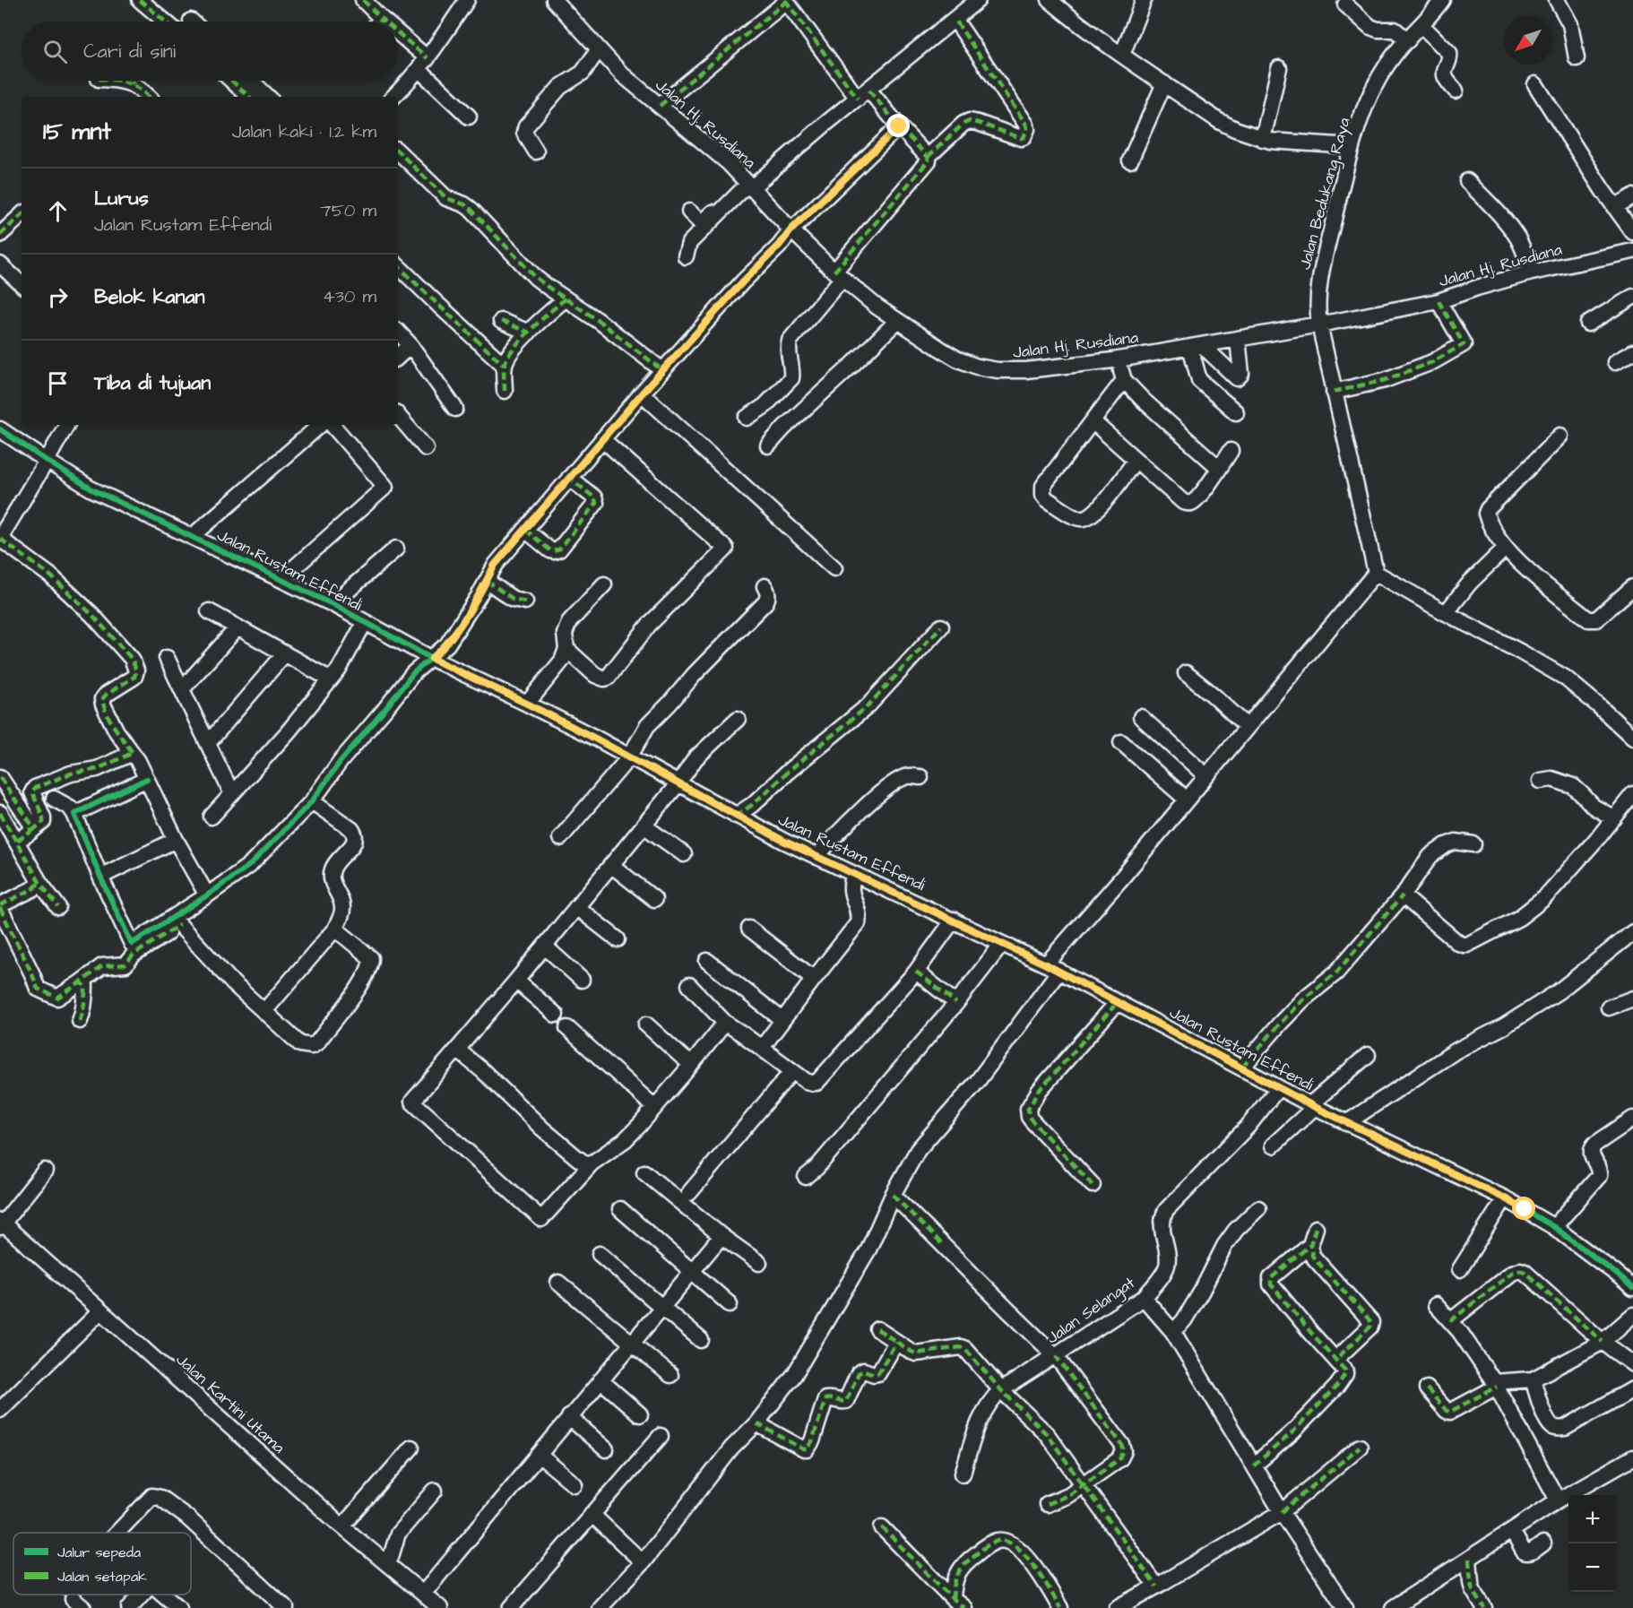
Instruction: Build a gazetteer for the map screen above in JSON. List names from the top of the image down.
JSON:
{
  "streets": {
    "street": [
      "Jalan Hj. Rusdiana",
      "Jalan Bedukang Raya",
      "Jalan Rustam Effendi",
      "Jalan Selangat",
      "Jalan Kartini Utama"
    ]
  },
  "crossings": [
    ["Jalan Hj. Rusdiana", "Jalan Bedukang Raya"],
    ["Jalan Rustam Effendi", "Jalan Selangat"]
  ],
  "legend": ["Jalur sepeda", "Jalan setapak"],
  "north": "bottom left",
  "page": {
    "search": "Cari di sini",
    "heading": ["15 mnt", "Jalan kaki · 1.2 km"],
    "list": [
      ["Lurus", "Jalan Rustam Effendi", "750 m"],
      ["Belok kanan", "430 m"],
      "Tiba di tujuan"
    ],
    "map_buttons": ["+", "−"]
  }
}
